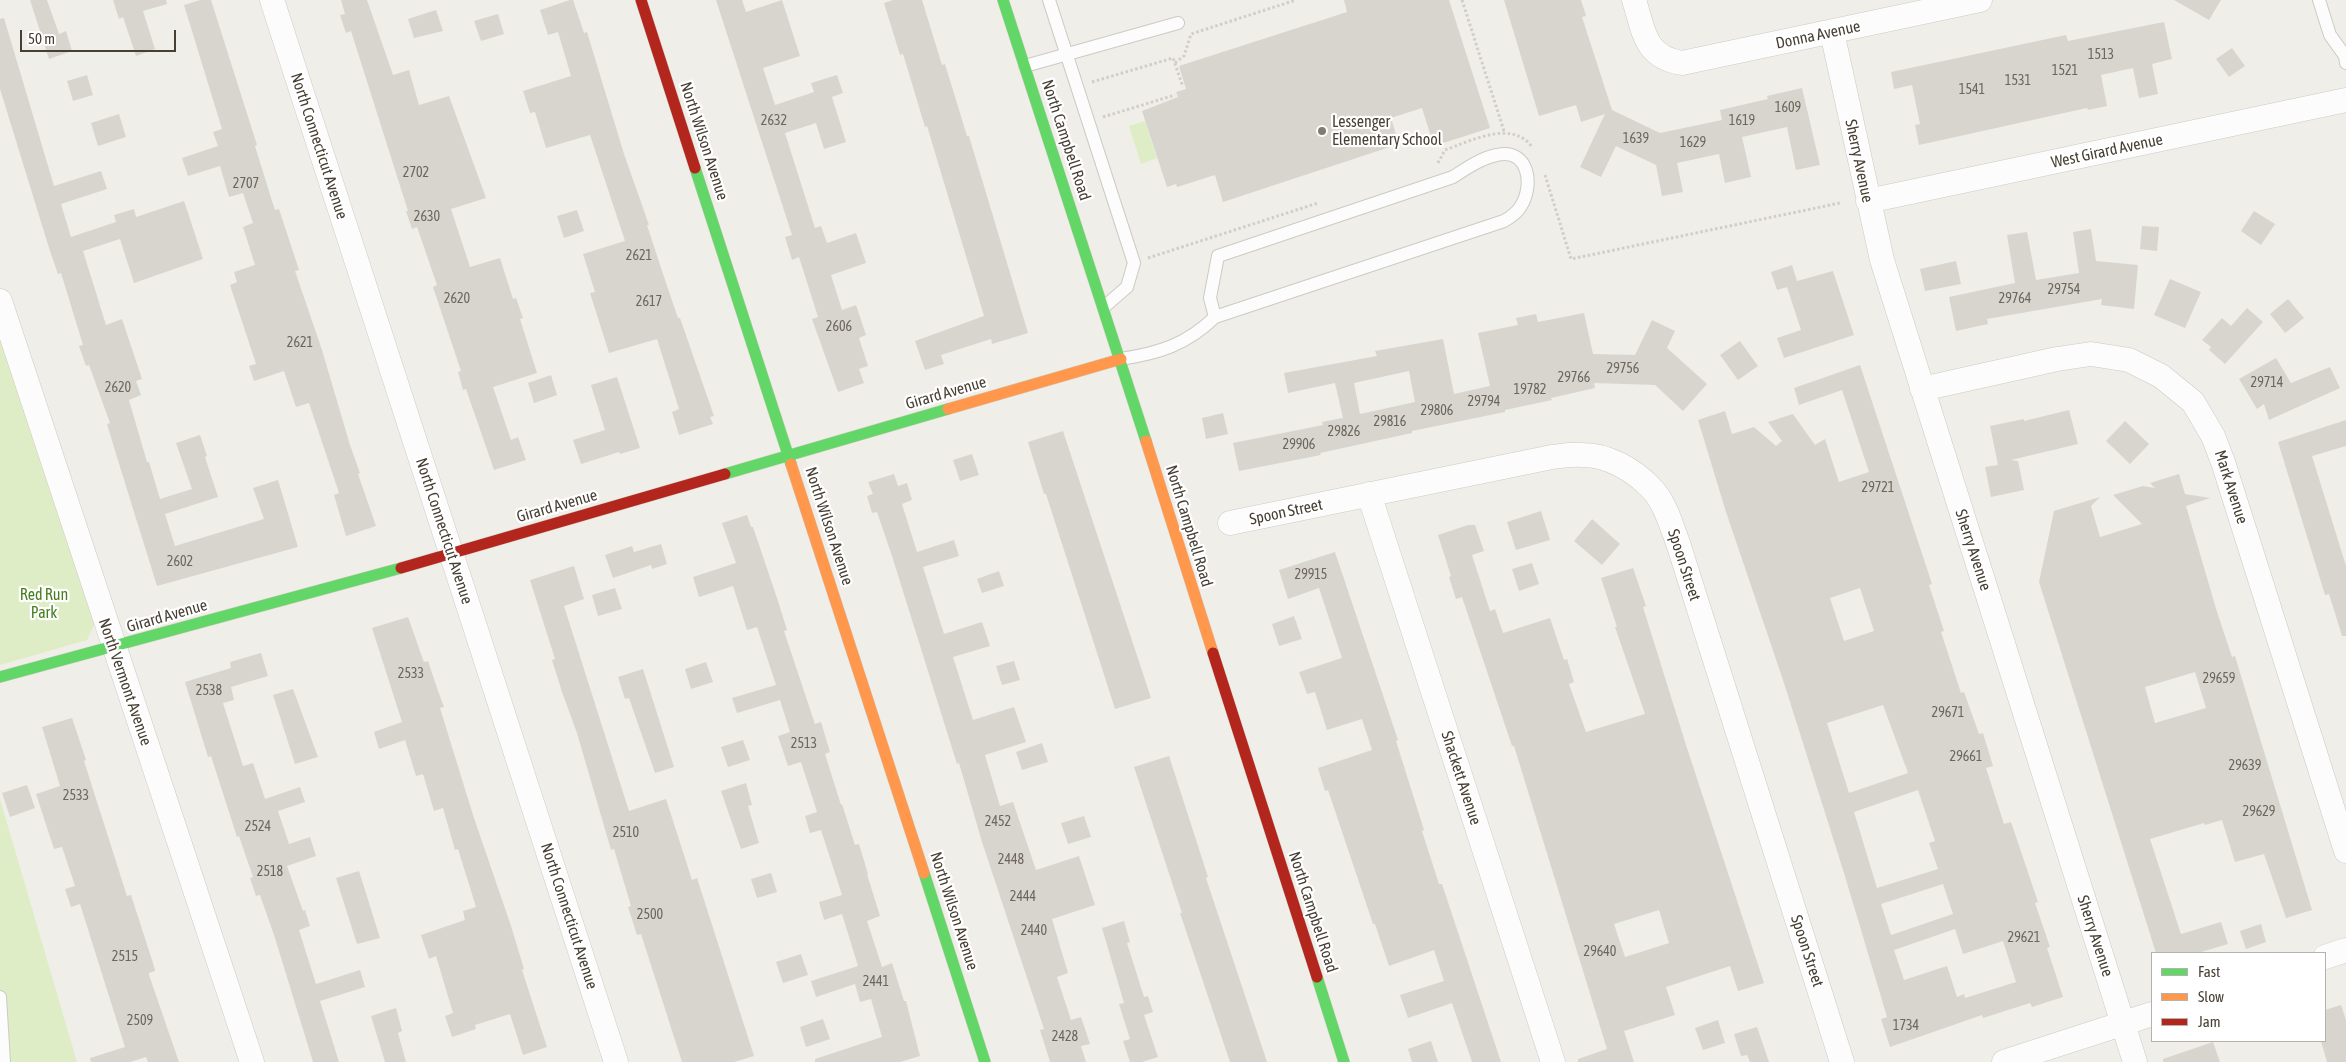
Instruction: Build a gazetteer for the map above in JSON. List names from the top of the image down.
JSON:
{
  "streets": {
    "street": [
      "Donna Avenue",
      "North Campbell Road",
      "North Wilson Avenue",
      "North Connecticut Avenue",
      "West Girard Avenue",
      "Sherry Avenue",
      "Girard Avenue",
      "Mark Avenue",
      "Spoon Street",
      "North Vermont Avenue",
      "Shackett Avenue"
    ]
  },
  "crossings": [
    ["Donna Avenue", "Sherry Avenue"],
    ["North Campbell Road", "Girard Avenue"],
    ["North Wilson Avenue", "Girard Avenue"],
    ["North Connecticut Avenue", "Girard Avenue"],
    ["West Girard Avenue", "Sherry Avenue"],
    ["Sherry Avenue", "Mark Avenue"],
    ["Girard Avenue", "North Vermont Avenue"],
    ["Spoon Street", "Shackett Avenue"]
  ],
  "parks": ["Red Run Park"],
  "places": ["Lessenger Elementary School"],
  "house_numbers": [
    "1513",
    "1521",
    "1531",
    "1541",
    "1609",
    "2632",
    "1619",
    "1639",
    "1629",
    "2702",
    "2707",
    "2630",
    "2621",
    "29754",
    "2620",
    "29764",
    "2617",
    "2606",
    "2621",
    "29756",
    "29766",
    "29714",
    "2620",
    "19782",
    "29794",
    "29806",
    "29816",
    "29826",
    "29906",
    "29721",
    "2602",
    "29915",
    "2533",
    "29659",
    "2538",
    "29671",
    "2513",
    "29661",
    "29639",
    "2533",
    "29629",
    "2452",
    "2524",
    "2510",
    "2448",
    "2518",
    "2444",
    "2500",
    "2440",
    "29621",
    "29640",
    "2515",
    "2441",
    "2509",
    "1734",
    "2428"
  ],
  "legend": ["Fast", "Slow", "Jam"],
  "scale_bar": "50 m"
}
